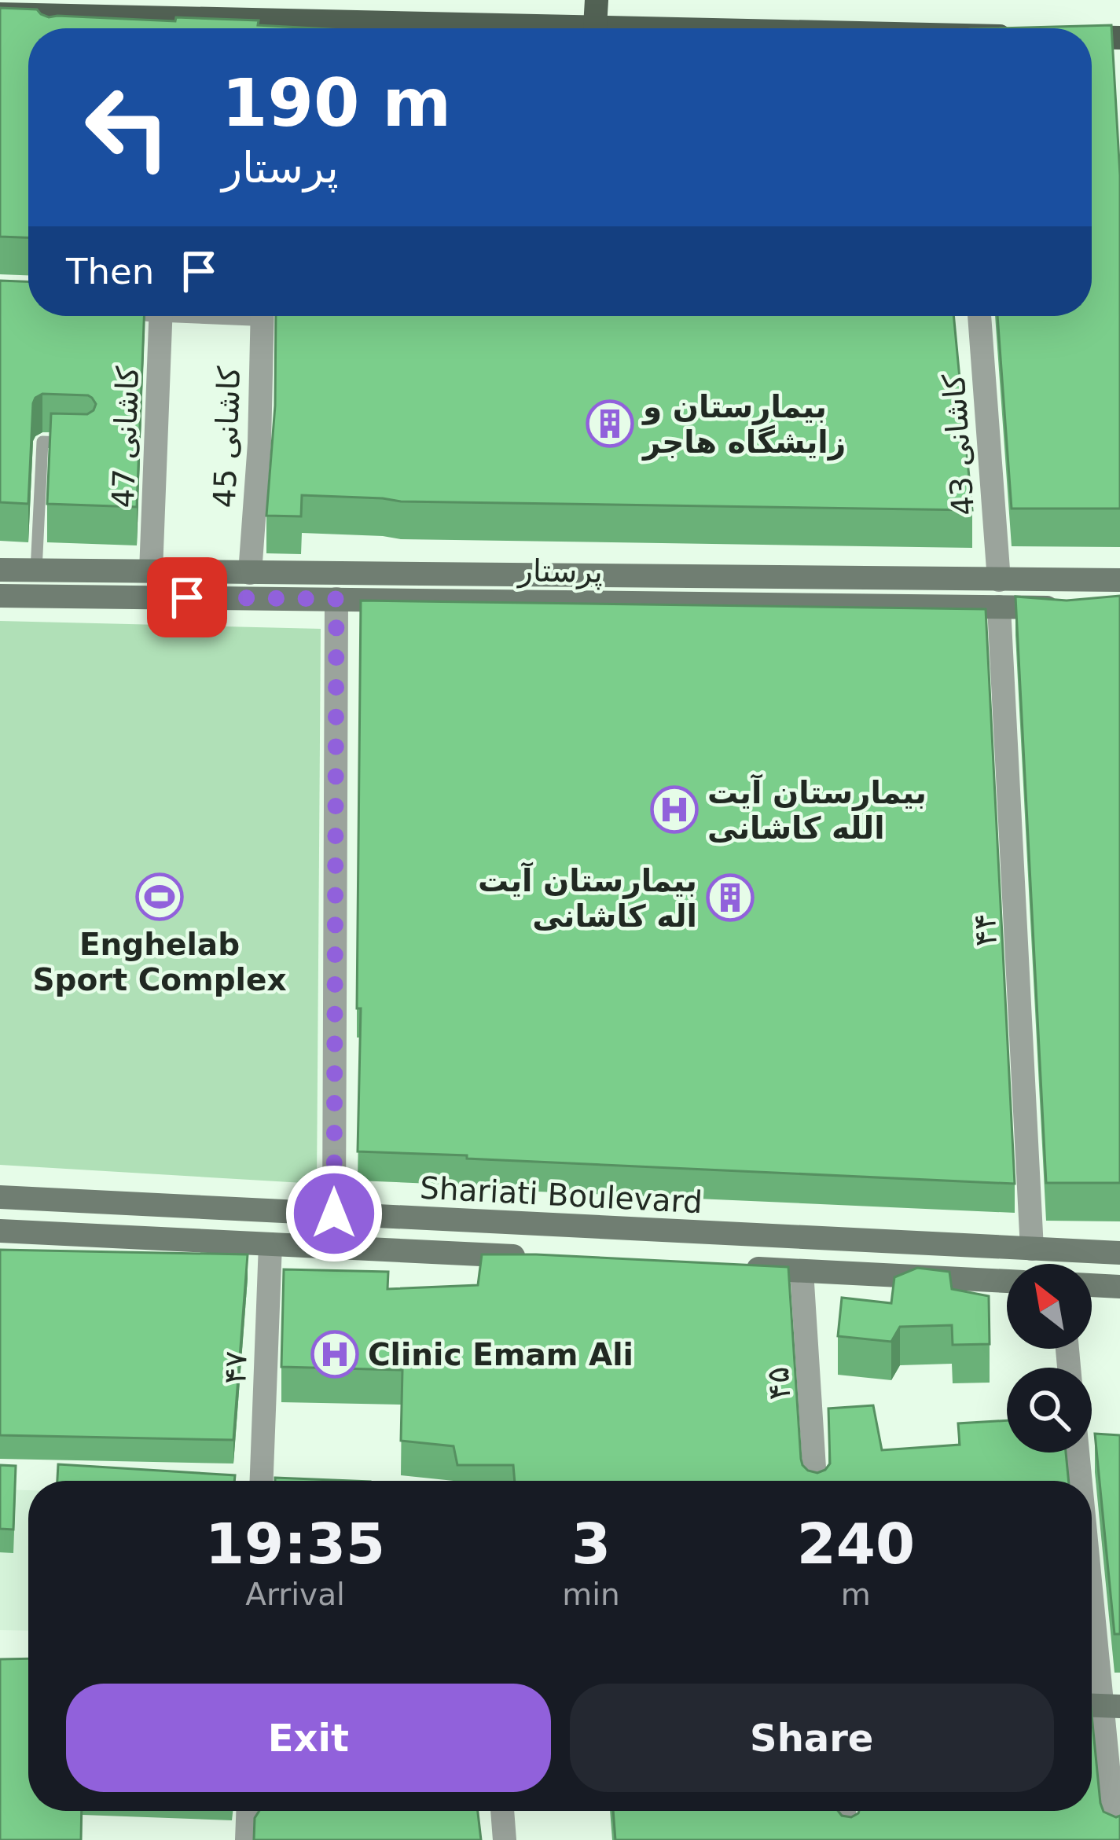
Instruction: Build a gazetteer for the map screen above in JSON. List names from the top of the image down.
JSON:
{
  "streets": {
    "main road": ["پرستار", "Shariati Boulevard"],
    "street": [
      "کاشانی 47",
      "کاشانی 45",
      "کاشانی 43",
      "۴۴",
      "۴۷",
      "۴۵"
    ]
  },
  "crossings": [
    ["کاشانی 47", "پرستار"],
    ["کاشانی 45", "پرستار"],
    ["کاشانی 43", "پرستار"],
    ["پرستار", "۴۴"],
    ["۴۴", "Shariati Boulevard"],
    ["Shariati Boulevard", "۴۷"]
  ],
  "places": {
    "building": ["بیمارستان و زایشگاه هاجر", "بیمارستان آیت اله کاشانی"],
    "hospital": ["بیمارستان آیت الله کاشانی", "Clinic Emam Ali"],
    "sports": ["Enghelab Sport Complex"]
  },
  "north": "top left",
  "page": {
    "turn": ["190 m", "پرستار"],
    "then": "Then",
    "eta": [
      "19:35",
      "Arrival",
      "3",
      "min",
      "240",
      "m"
    ],
    "buttons": ["Exit", "Share"]
  }
}
